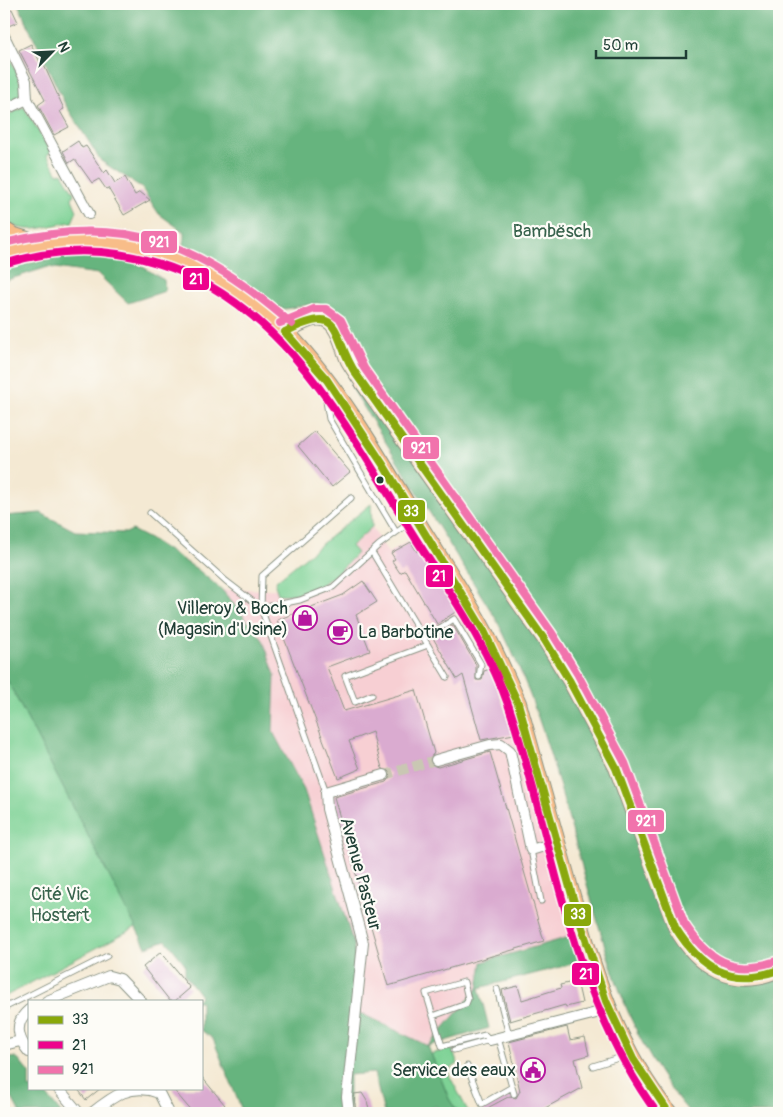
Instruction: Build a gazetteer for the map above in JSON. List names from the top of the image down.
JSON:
{
  "streets": {
    "street": ["Avenue Pasteur"]
  },
  "parks": ["Bambësch", "Cité Vic Hostert"],
  "places": {
    "shop": ["Villeroy & Boch (Magasin d'Usine)"],
    "cafe": ["La Barbotine"],
    "public building": ["Service des eaux"]
  },
  "lines": ["transit line 921", "transit line 21", "transit line 33"],
  "legend": ["33", "21", "921"],
  "scale_bar": "50 m",
  "north": "top right"
}
